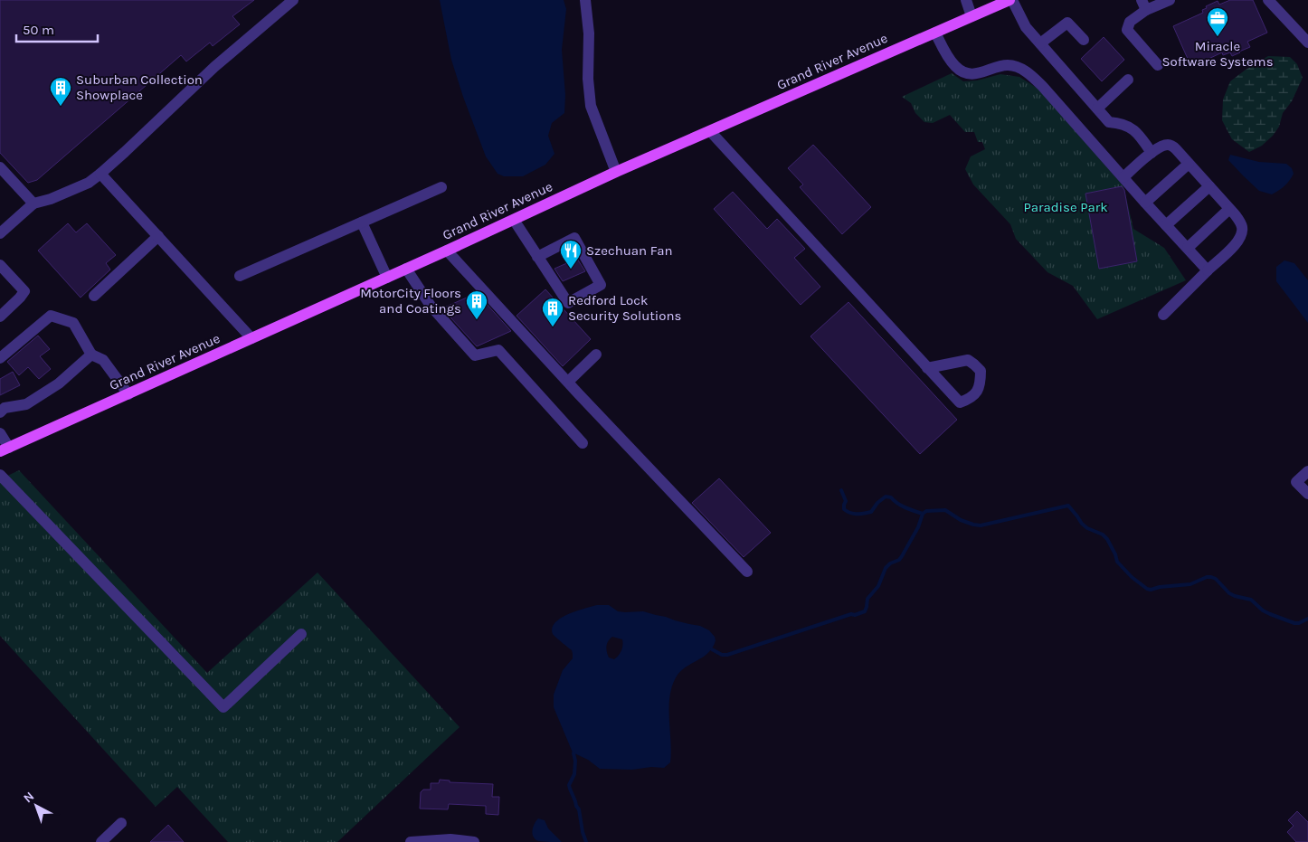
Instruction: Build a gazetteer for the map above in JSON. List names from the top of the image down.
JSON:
{
  "streets": {
    "main road": ["Grand River Avenue"]
  },
  "parks": ["Paradise Park"],
  "places": {
    "office": ["Miracle Software Systems"],
    "building": ["Suburban Collection Showplace", "MotorCity Floors and Coatings", "Redford Lock Security Solutions"],
    "restaurant": ["Szechuan Fan"]
  },
  "scale_bar": "50 m",
  "north": "top left"
}
